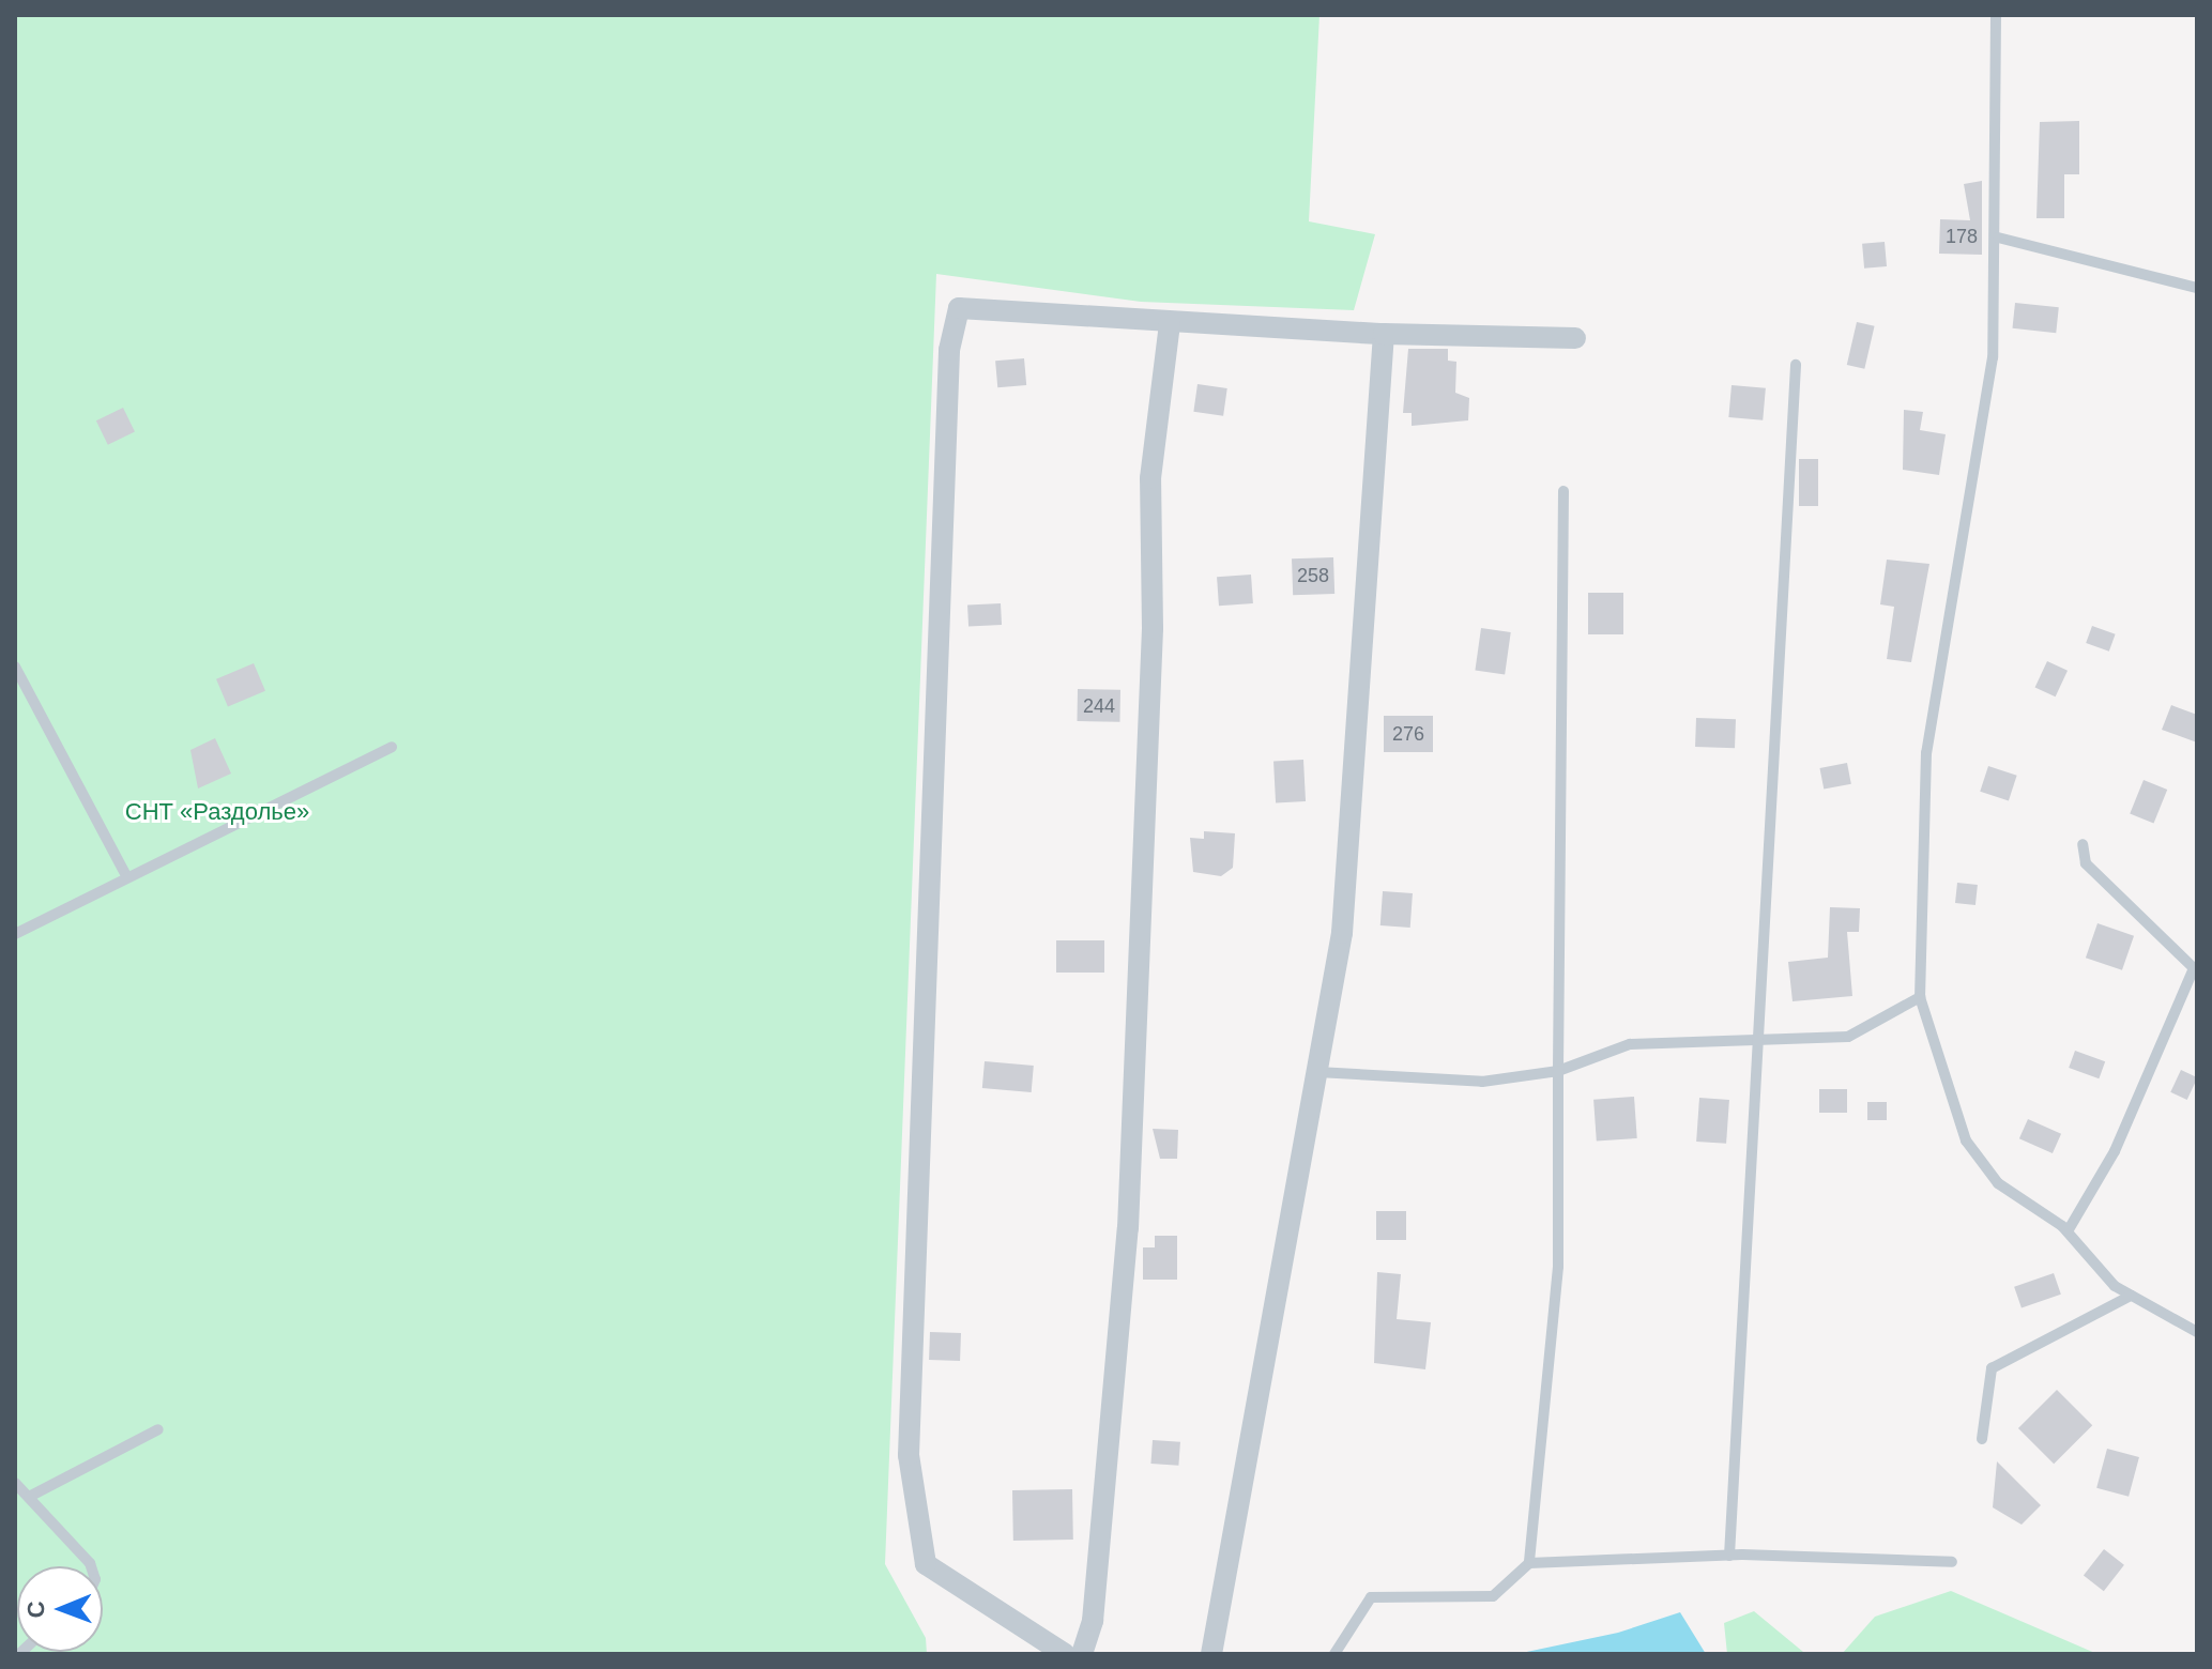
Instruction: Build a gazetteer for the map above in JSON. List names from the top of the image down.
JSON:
{
  "parks": ["СНТ «Раздолье»"],
  "house_numbers": [
    "178",
    "258",
    "244",
    "276"
  ],
  "north": "left"
}
